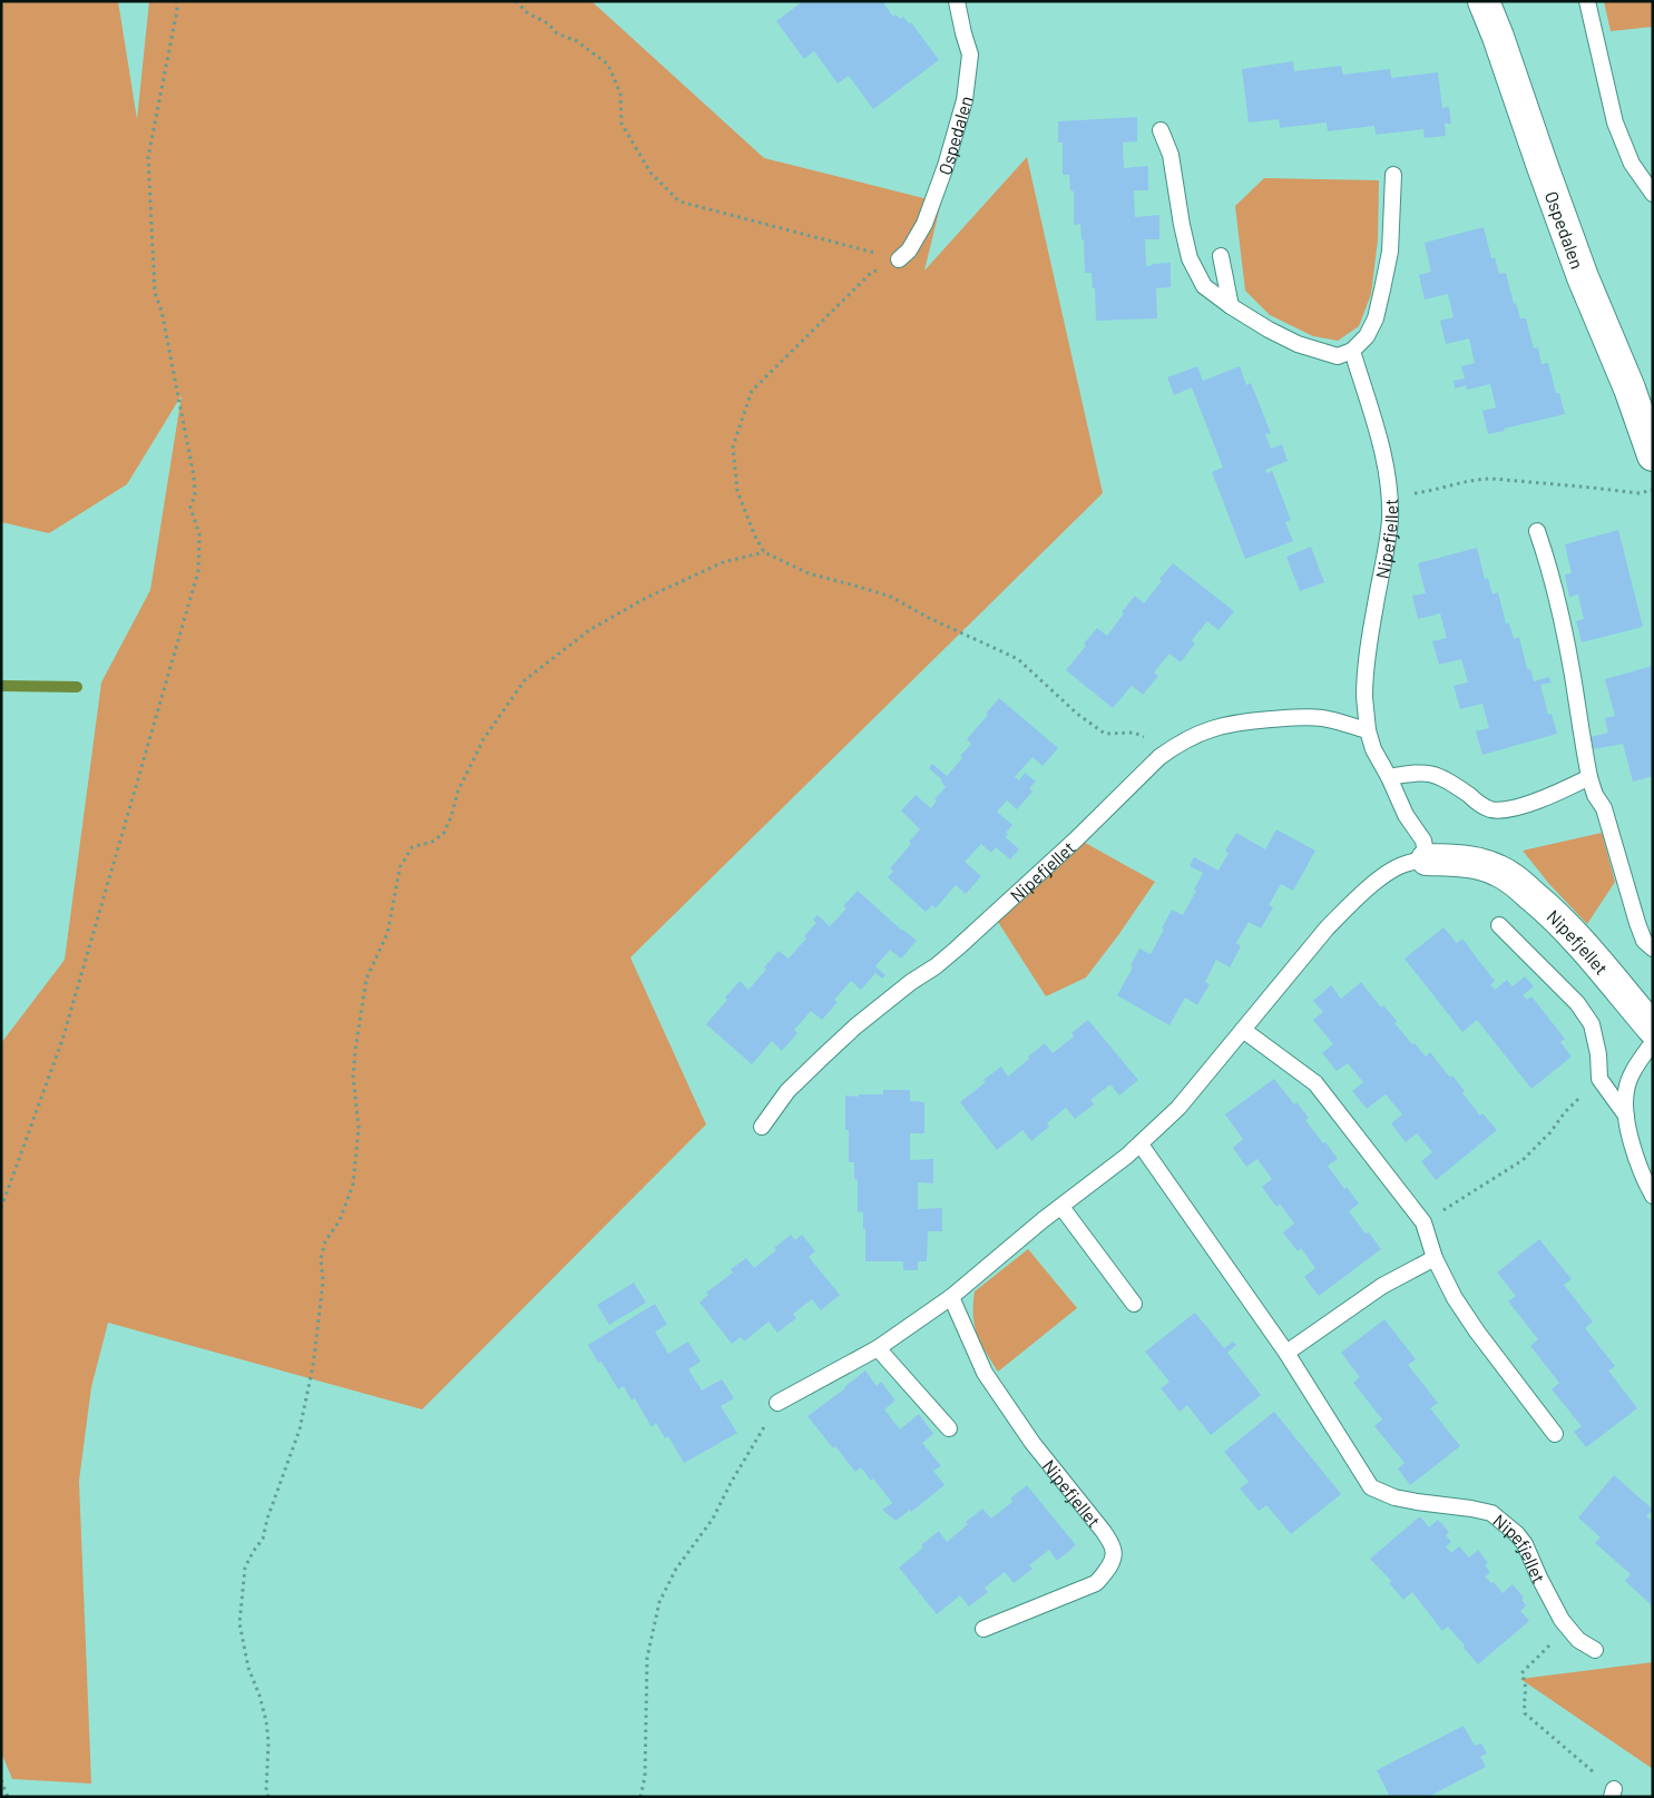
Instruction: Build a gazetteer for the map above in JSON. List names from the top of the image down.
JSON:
{
  "streets": {
    "street": ["Ospedalen", "Nipefjellet"]
  }
}
